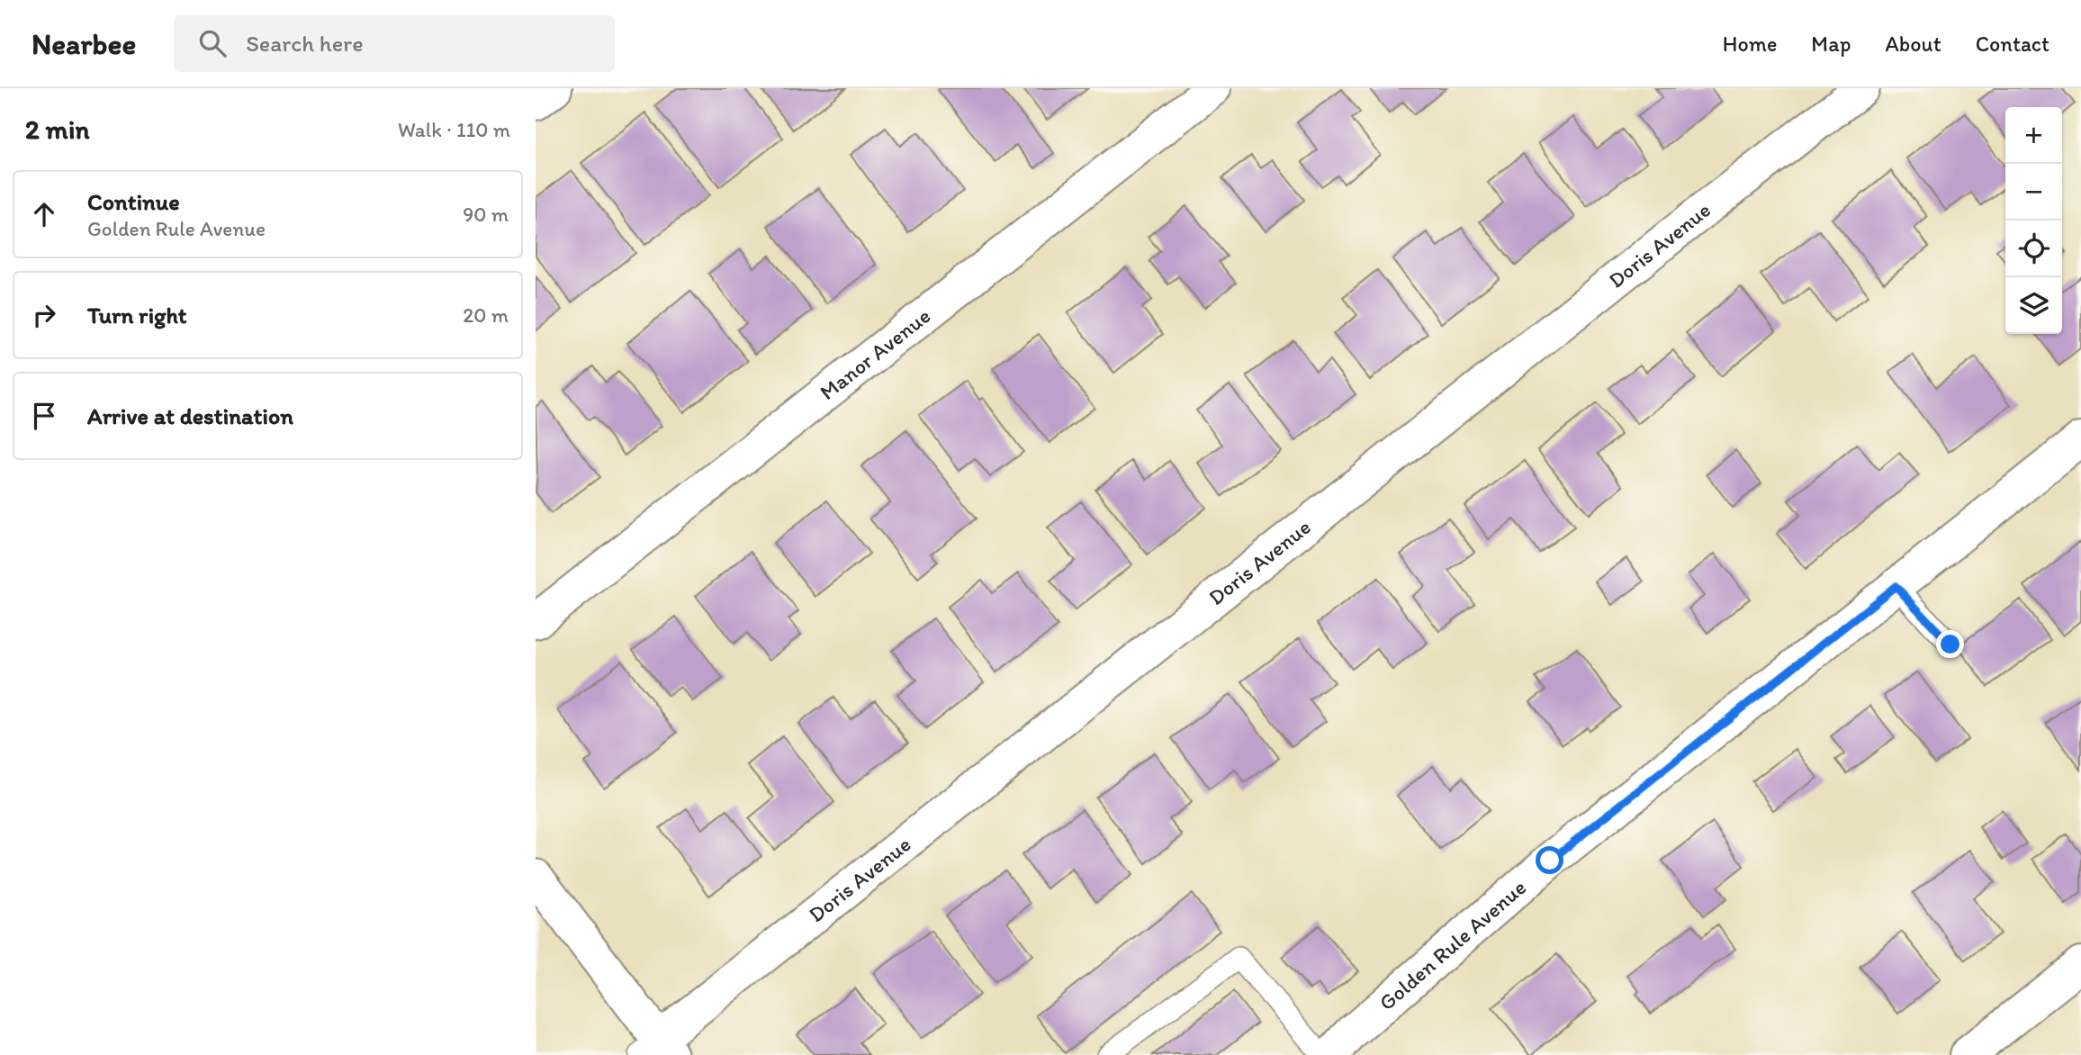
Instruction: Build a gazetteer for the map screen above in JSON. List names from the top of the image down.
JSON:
{
  "streets": {
    "street": ["Doris Avenue", "Manor Avenue", "Golden Rule Avenue"]
  },
  "page": {
    "header": "Nearbee",
    "search": "Search here",
    "nav": [
      "Home",
      "Map",
      "About",
      "Contact"
    ],
    "heading": ["2 min", "Walk · 110 m"],
    "map_buttons": ["+", "−"],
    "list": [
      ["Continue", "Golden Rule Avenue", "90 m"],
      ["Turn right", "20 m"],
      "Arrive at destination"
    ]
  }
}
